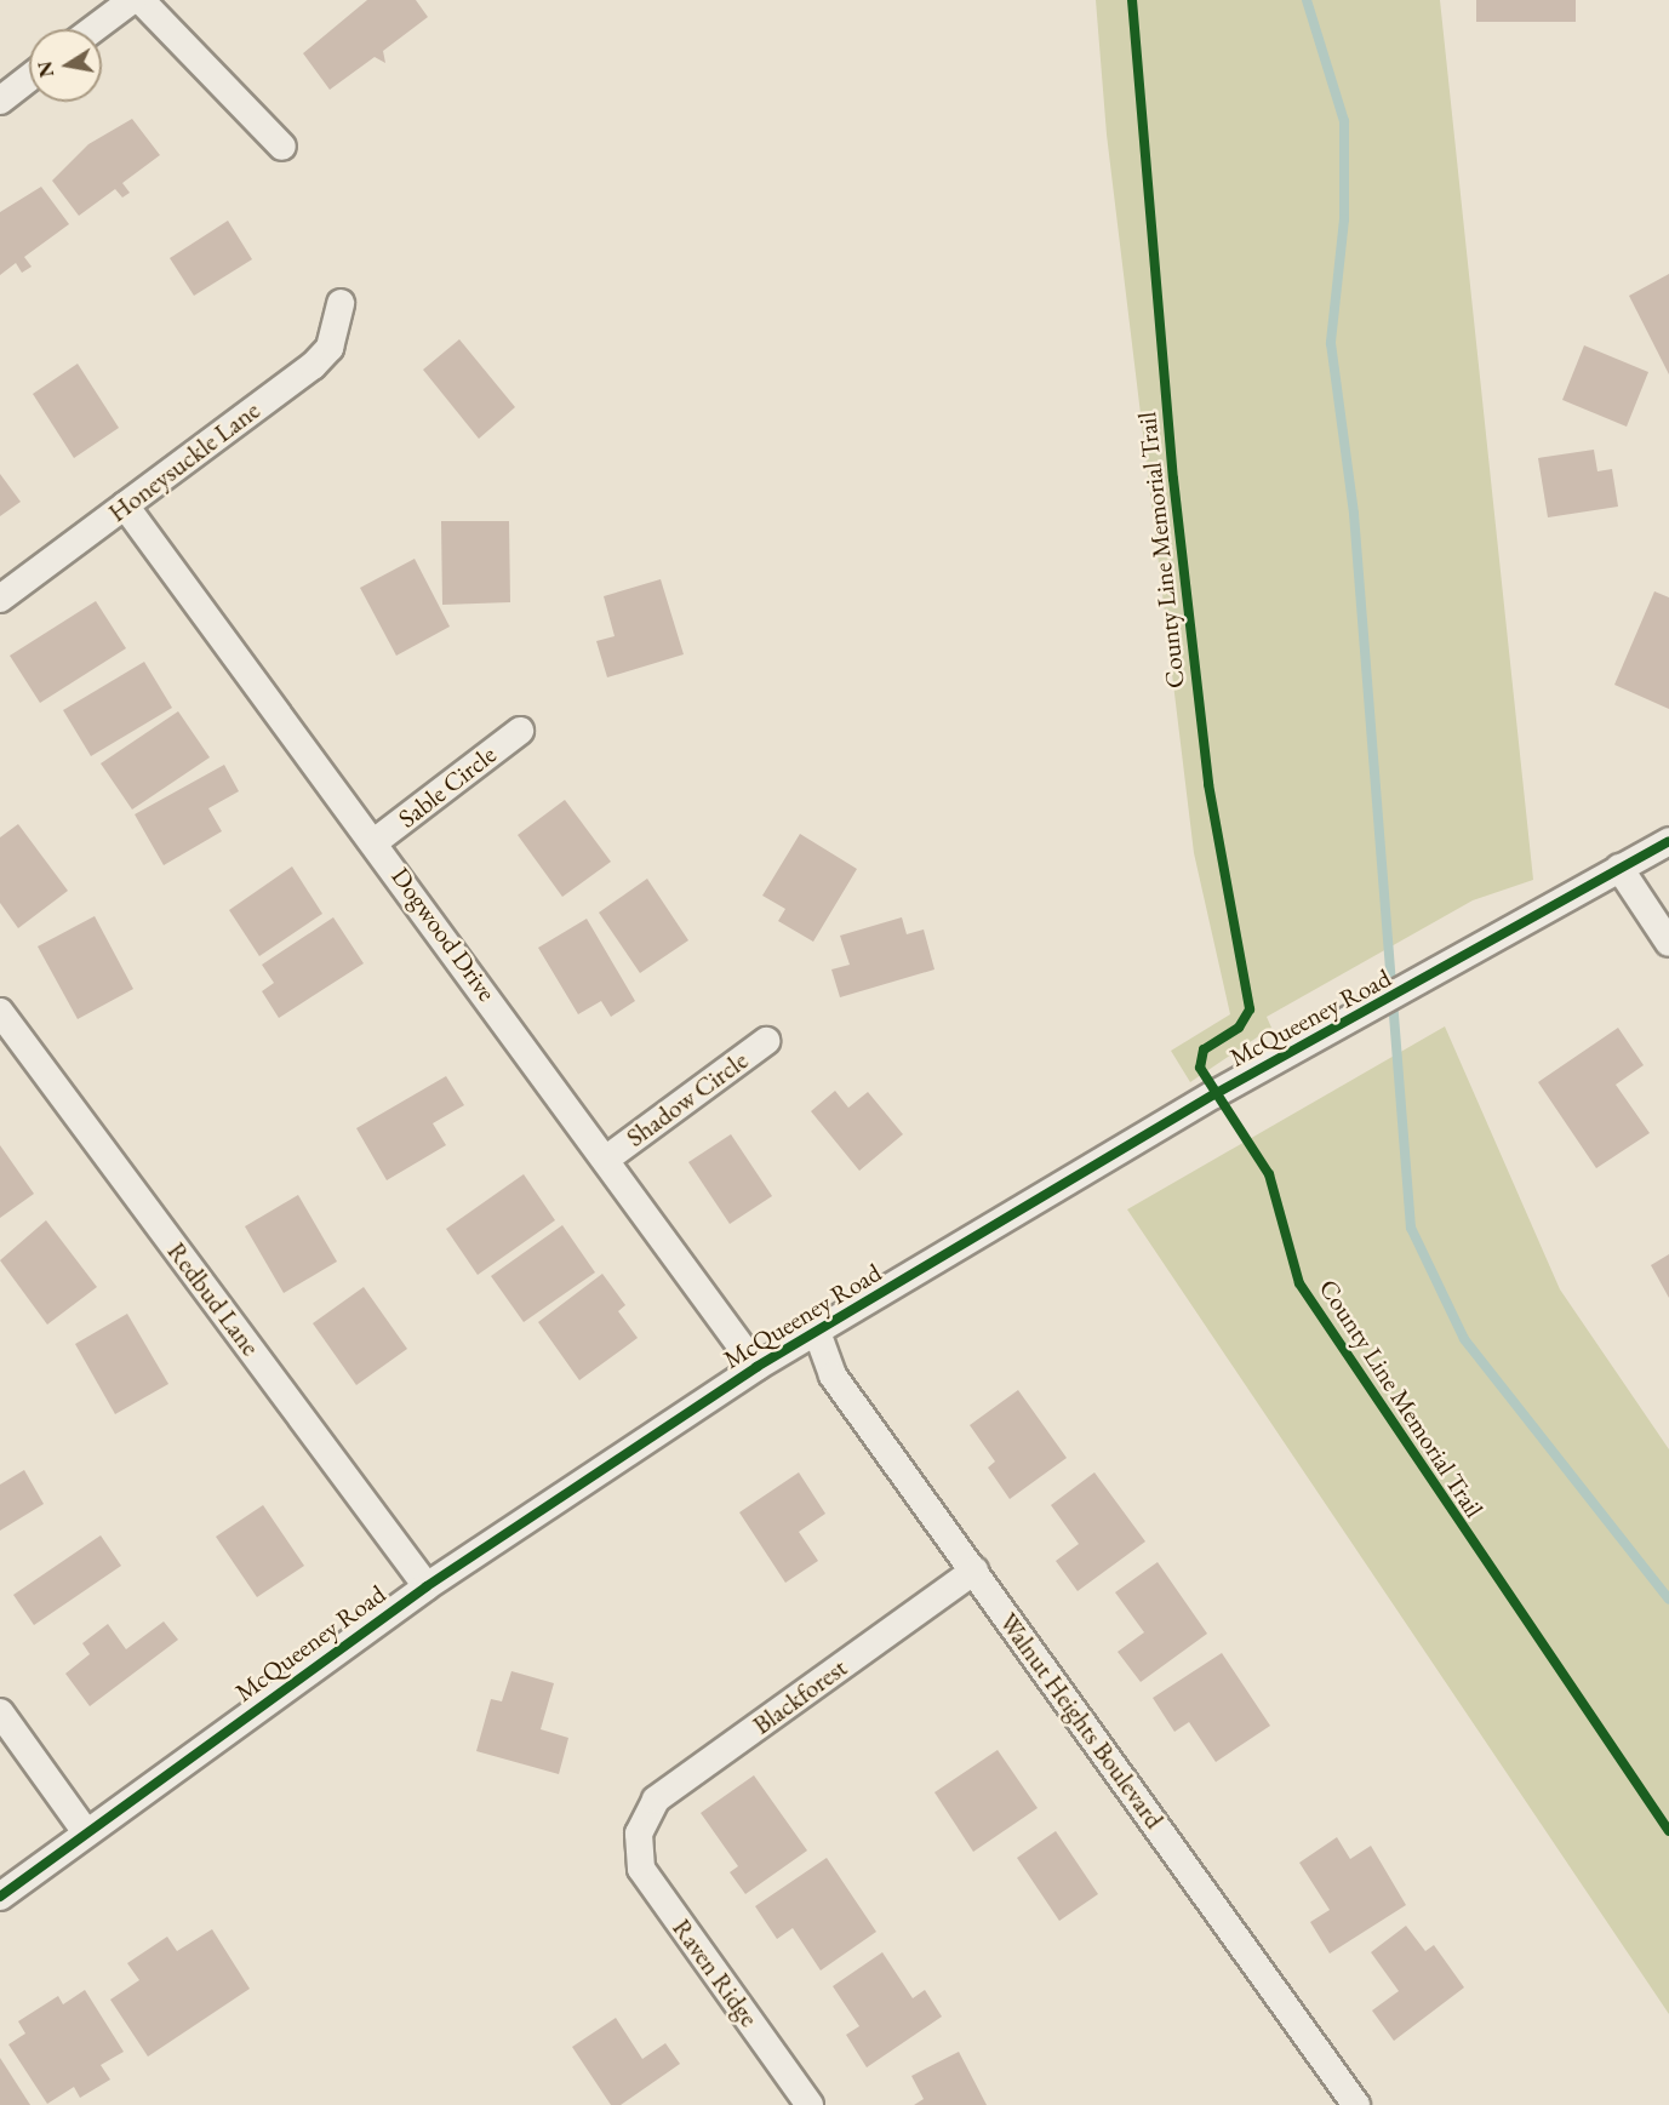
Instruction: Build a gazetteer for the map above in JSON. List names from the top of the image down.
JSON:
{
  "streets": {
    "street": [
      "Honeysuckle Lane",
      "Sable Circle",
      "Dogwood Drive",
      "McQueeney Road",
      "Shadow Circle",
      "Redbud Lane",
      "Blackforest",
      "Walnut Heights Boulevard",
      "Raven Ridge"
    ],
    "cycle path": ["County Line Memorial Trail"]
  },
  "crossings": [
    ["Honeysuckle Lane", "Dogwood Drive"],
    ["Sable Circle", "Dogwood Drive"],
    ["Dogwood Drive", "McQueeney Road"],
    ["Dogwood Drive", "Shadow Circle"],
    ["McQueeney Road", "Redbud Lane"],
    ["McQueeney Road", "Walnut Heights Boulevard"],
    ["Blackforest", "Walnut Heights Boulevard"],
    ["Blackforest", "Raven Ridge"]
  ],
  "north": "left"
}
